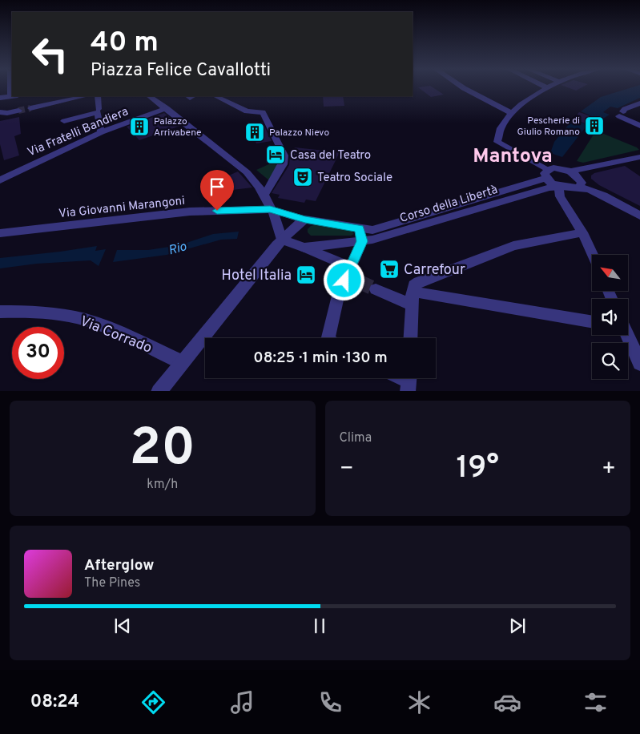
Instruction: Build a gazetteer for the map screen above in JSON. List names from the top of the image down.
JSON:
{
  "streets": {
    "street": [
      "Via Fratelli Bandiera",
      "Corso della Libertà",
      "Via Giovanni Marangoni",
      "Via Corrado"
    ]
  },
  "crossings": [
    ["Corso della Libertà", "Via Giovanni Marangoni"]
  ],
  "districts": ["Mantova"],
  "water": ["Rio"],
  "places": {
    "building": ["Pescherie di Giulio Romano", "Palazzo Arrivabene", "Palazzo Nievo"],
    "hotel": ["Casa del Teatro", "Hotel Italia"],
    "theatre": ["Teatro Sociale"],
    "supermarket": ["Carrefour"]
  },
  "north": "top left",
  "page": {
    "turn": ["40 m", "Piazza Felice Cavallotti"],
    "limit": "30",
    "trip": "08:25 · 1 min · 130 m",
    "tile": [
      ["20", "km/h"],
      "Clima"
    ],
    "heat": ["−", "19°", "+"],
    "song": ["Afterglow", "The Pines"],
    "tabs": "08:24"
  }
}
